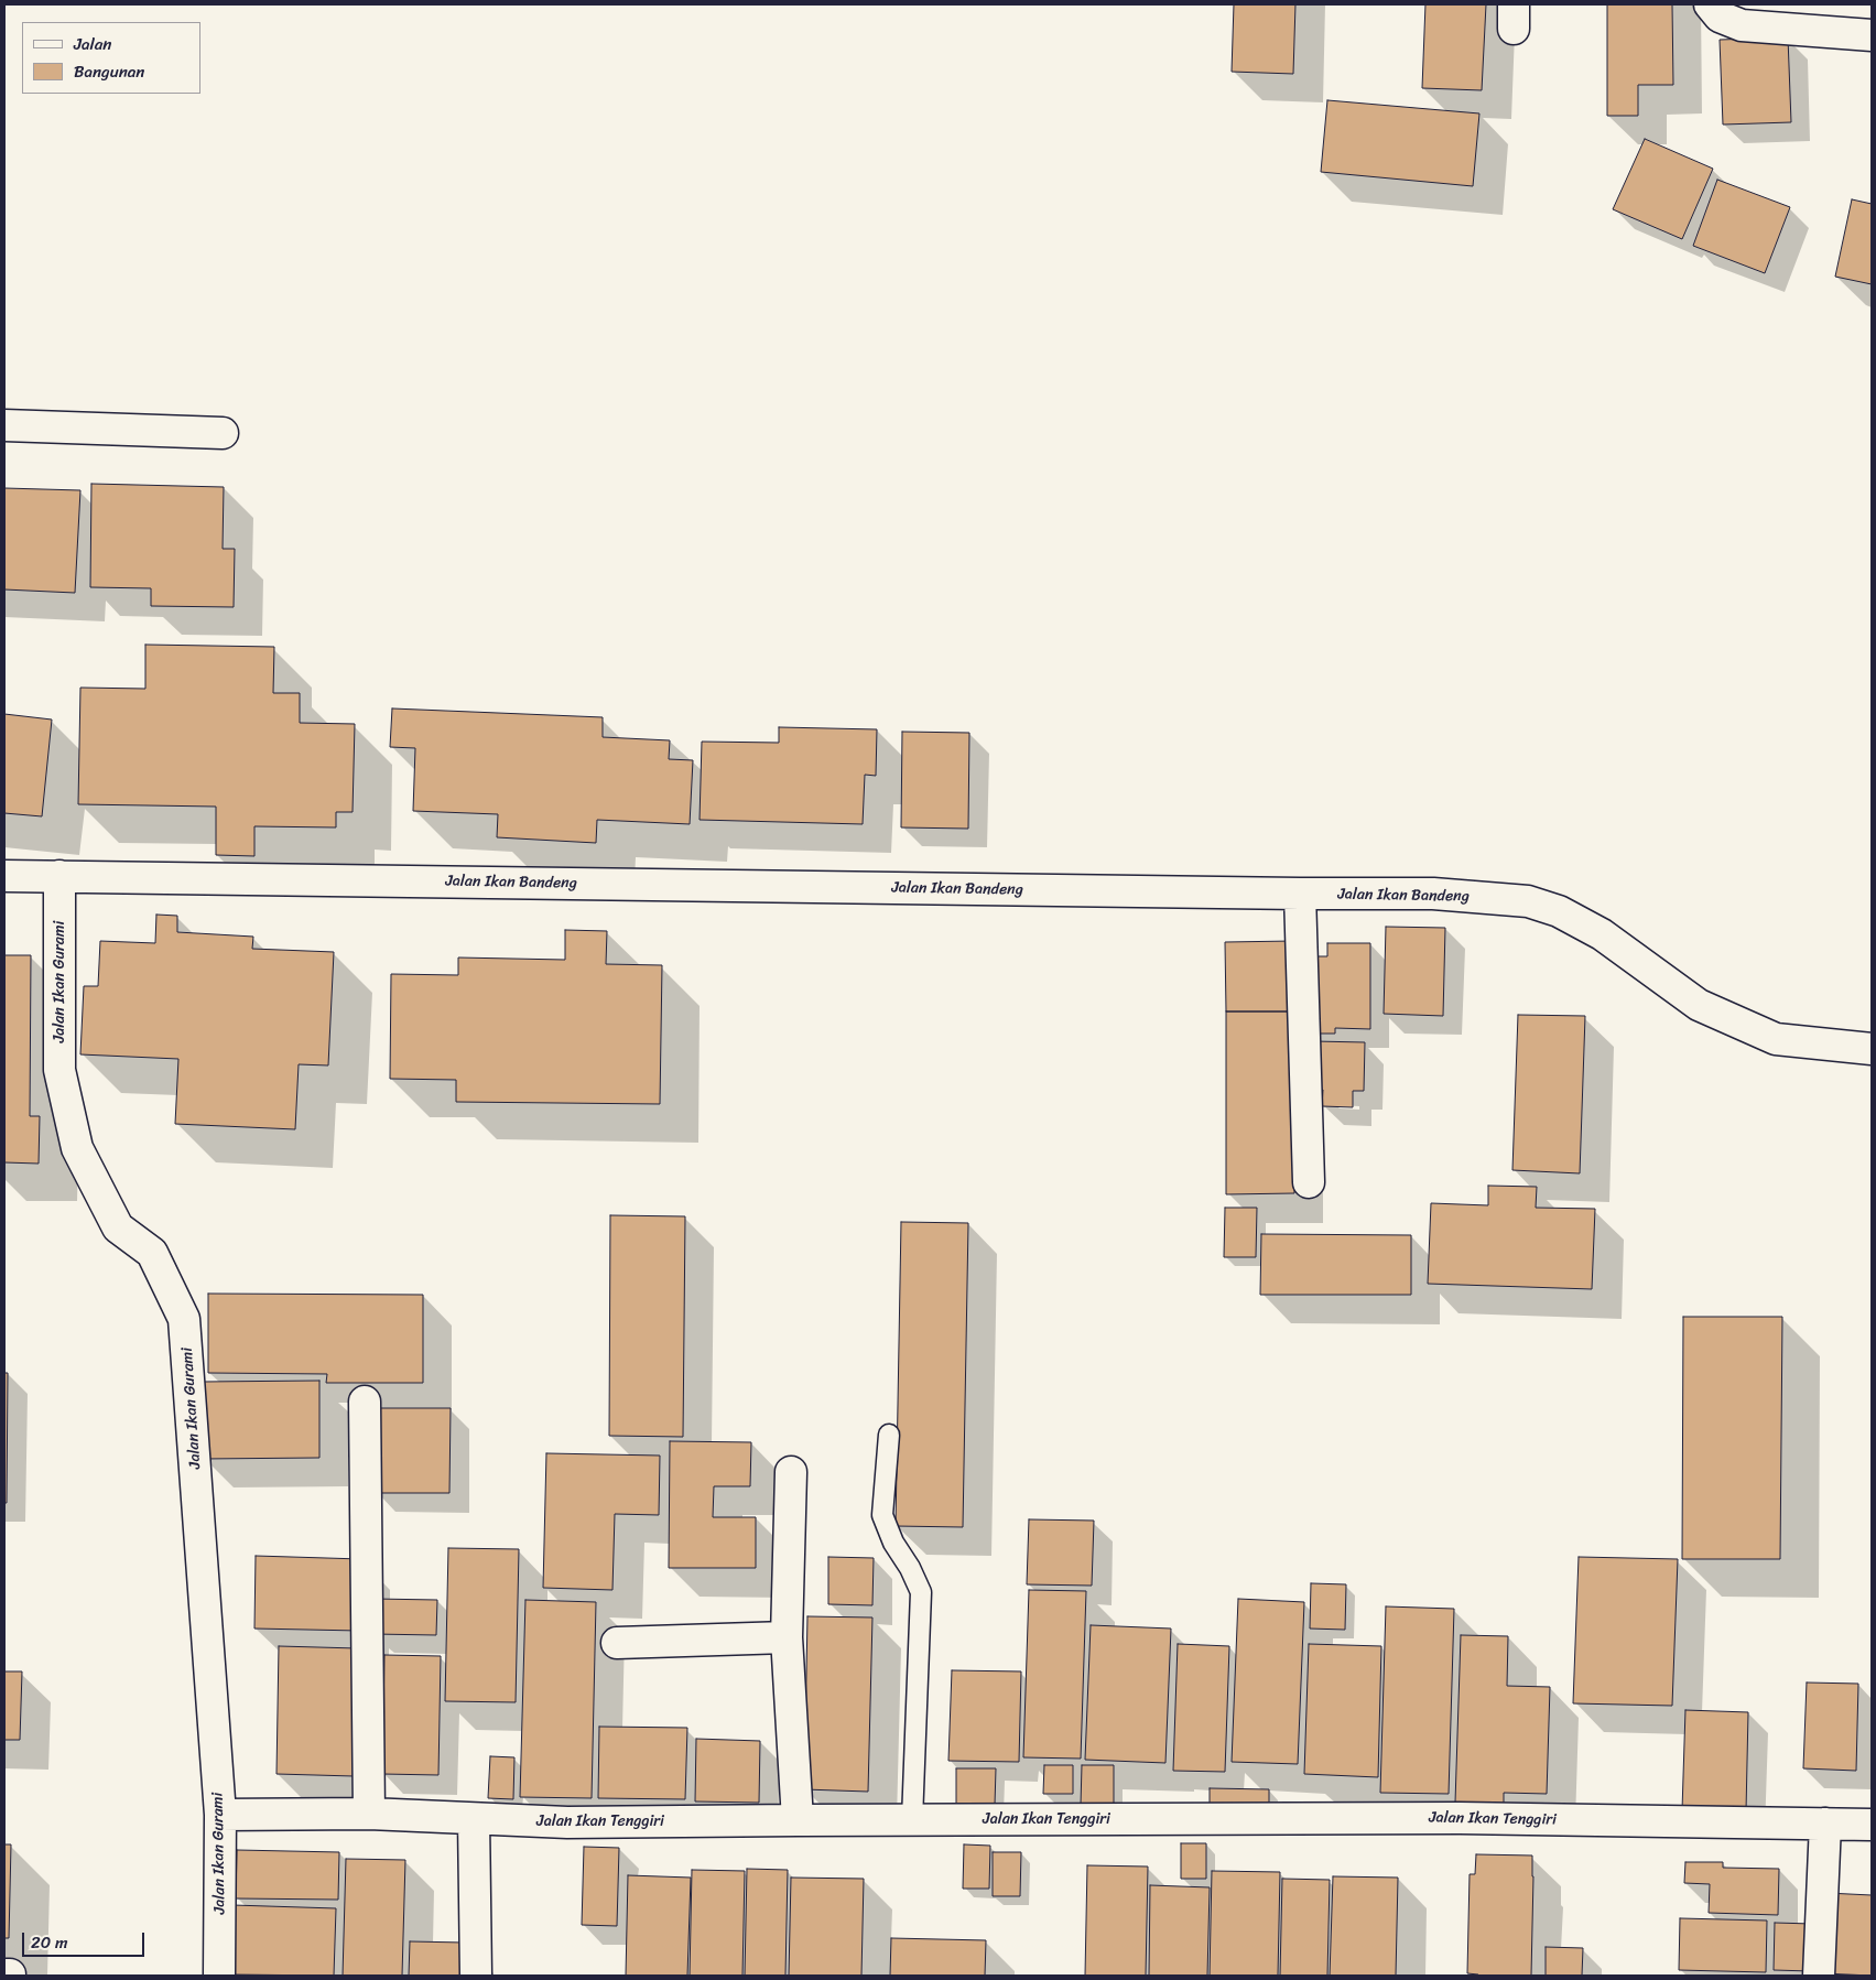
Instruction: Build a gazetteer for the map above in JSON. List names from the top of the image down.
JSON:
{
  "streets": {
    "street": ["Jalan Ikan Bandeng", "Jalan Ikan Gurami", "Jalan Ikan Tenggiri"]
  },
  "crossings": [
    ["Jalan Ikan Bandeng", "Jalan Ikan Gurami"],
    ["Jalan Ikan Gurami", "Jalan Ikan Tenggiri"]
  ],
  "legend": ["Jalan", "Bangunan"],
  "scale_bar": "20 m"
}
